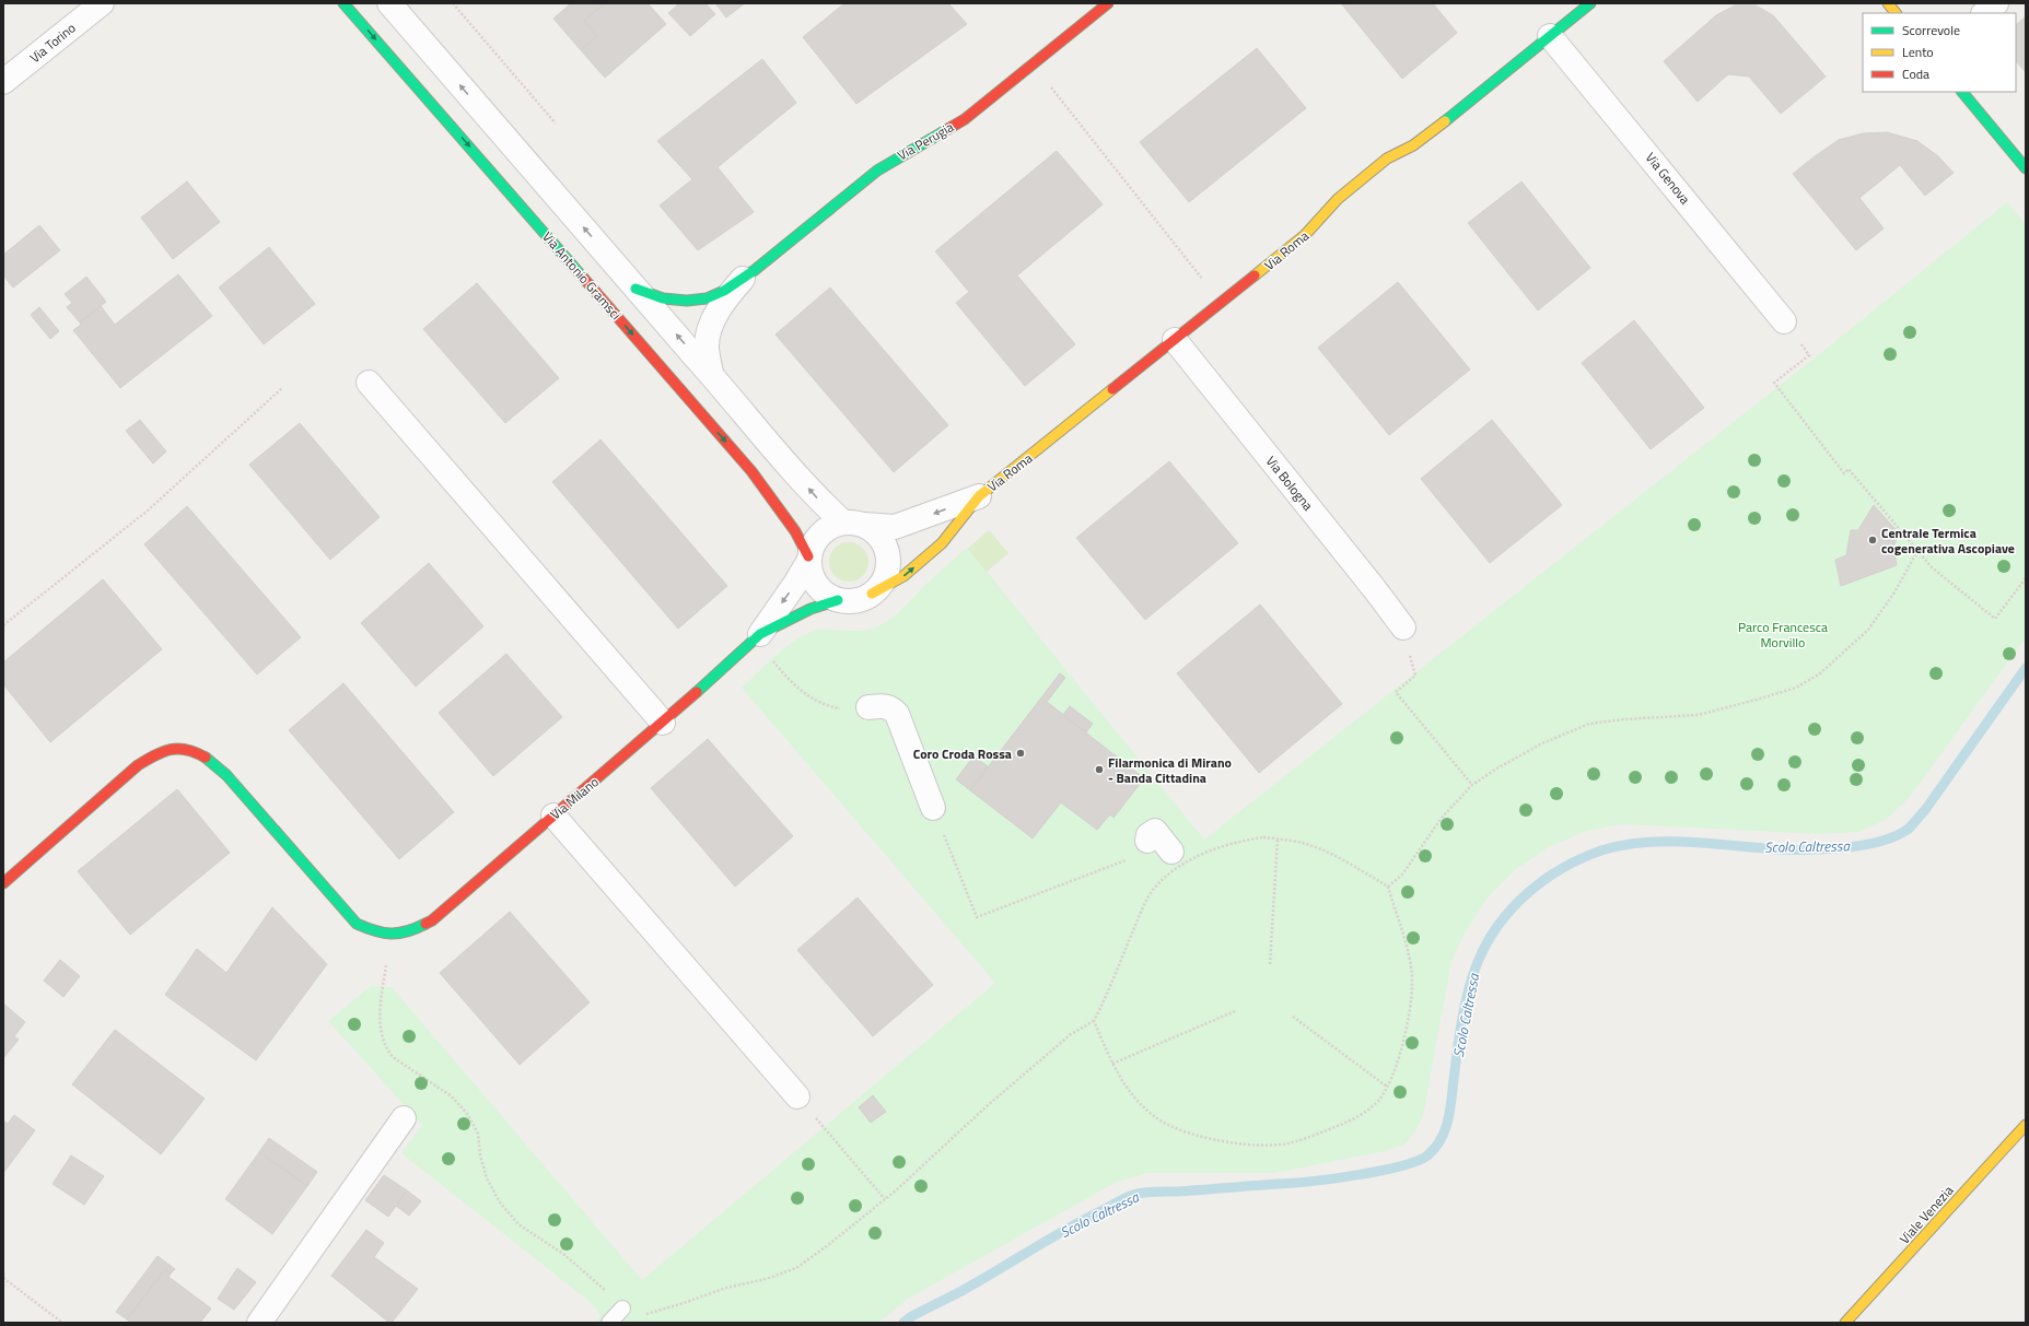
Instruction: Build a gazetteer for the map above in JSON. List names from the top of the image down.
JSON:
{
  "streets": {
    "street": [
      "Via Torino",
      "Via Perugia",
      "Via Genova",
      "Via Roma",
      "Via Antonio Gramsci",
      "Via Bologna",
      "Via Milano",
      "Viale Venezia"
    ]
  },
  "crossings": [
    ["Via Genova", "Via Roma"],
    ["Via Roma", "Via Antonio Gramsci"],
    ["Via Roma", "Via Bologna"],
    ["Via Roma", "Via Milano"],
    ["Via Antonio Gramsci", "Via Milano"]
  ],
  "water": ["Scolo Caltressa"],
  "parks": ["Parco Francesca Morvillo"],
  "places": ["Centrale Termica cogenerativa Ascopiave", "Coro Croda Rossa", "Filarmonica di Mirano - Banda Cittadina"],
  "legend": ["Scorrevole", "Lento", "Coda"]
}
